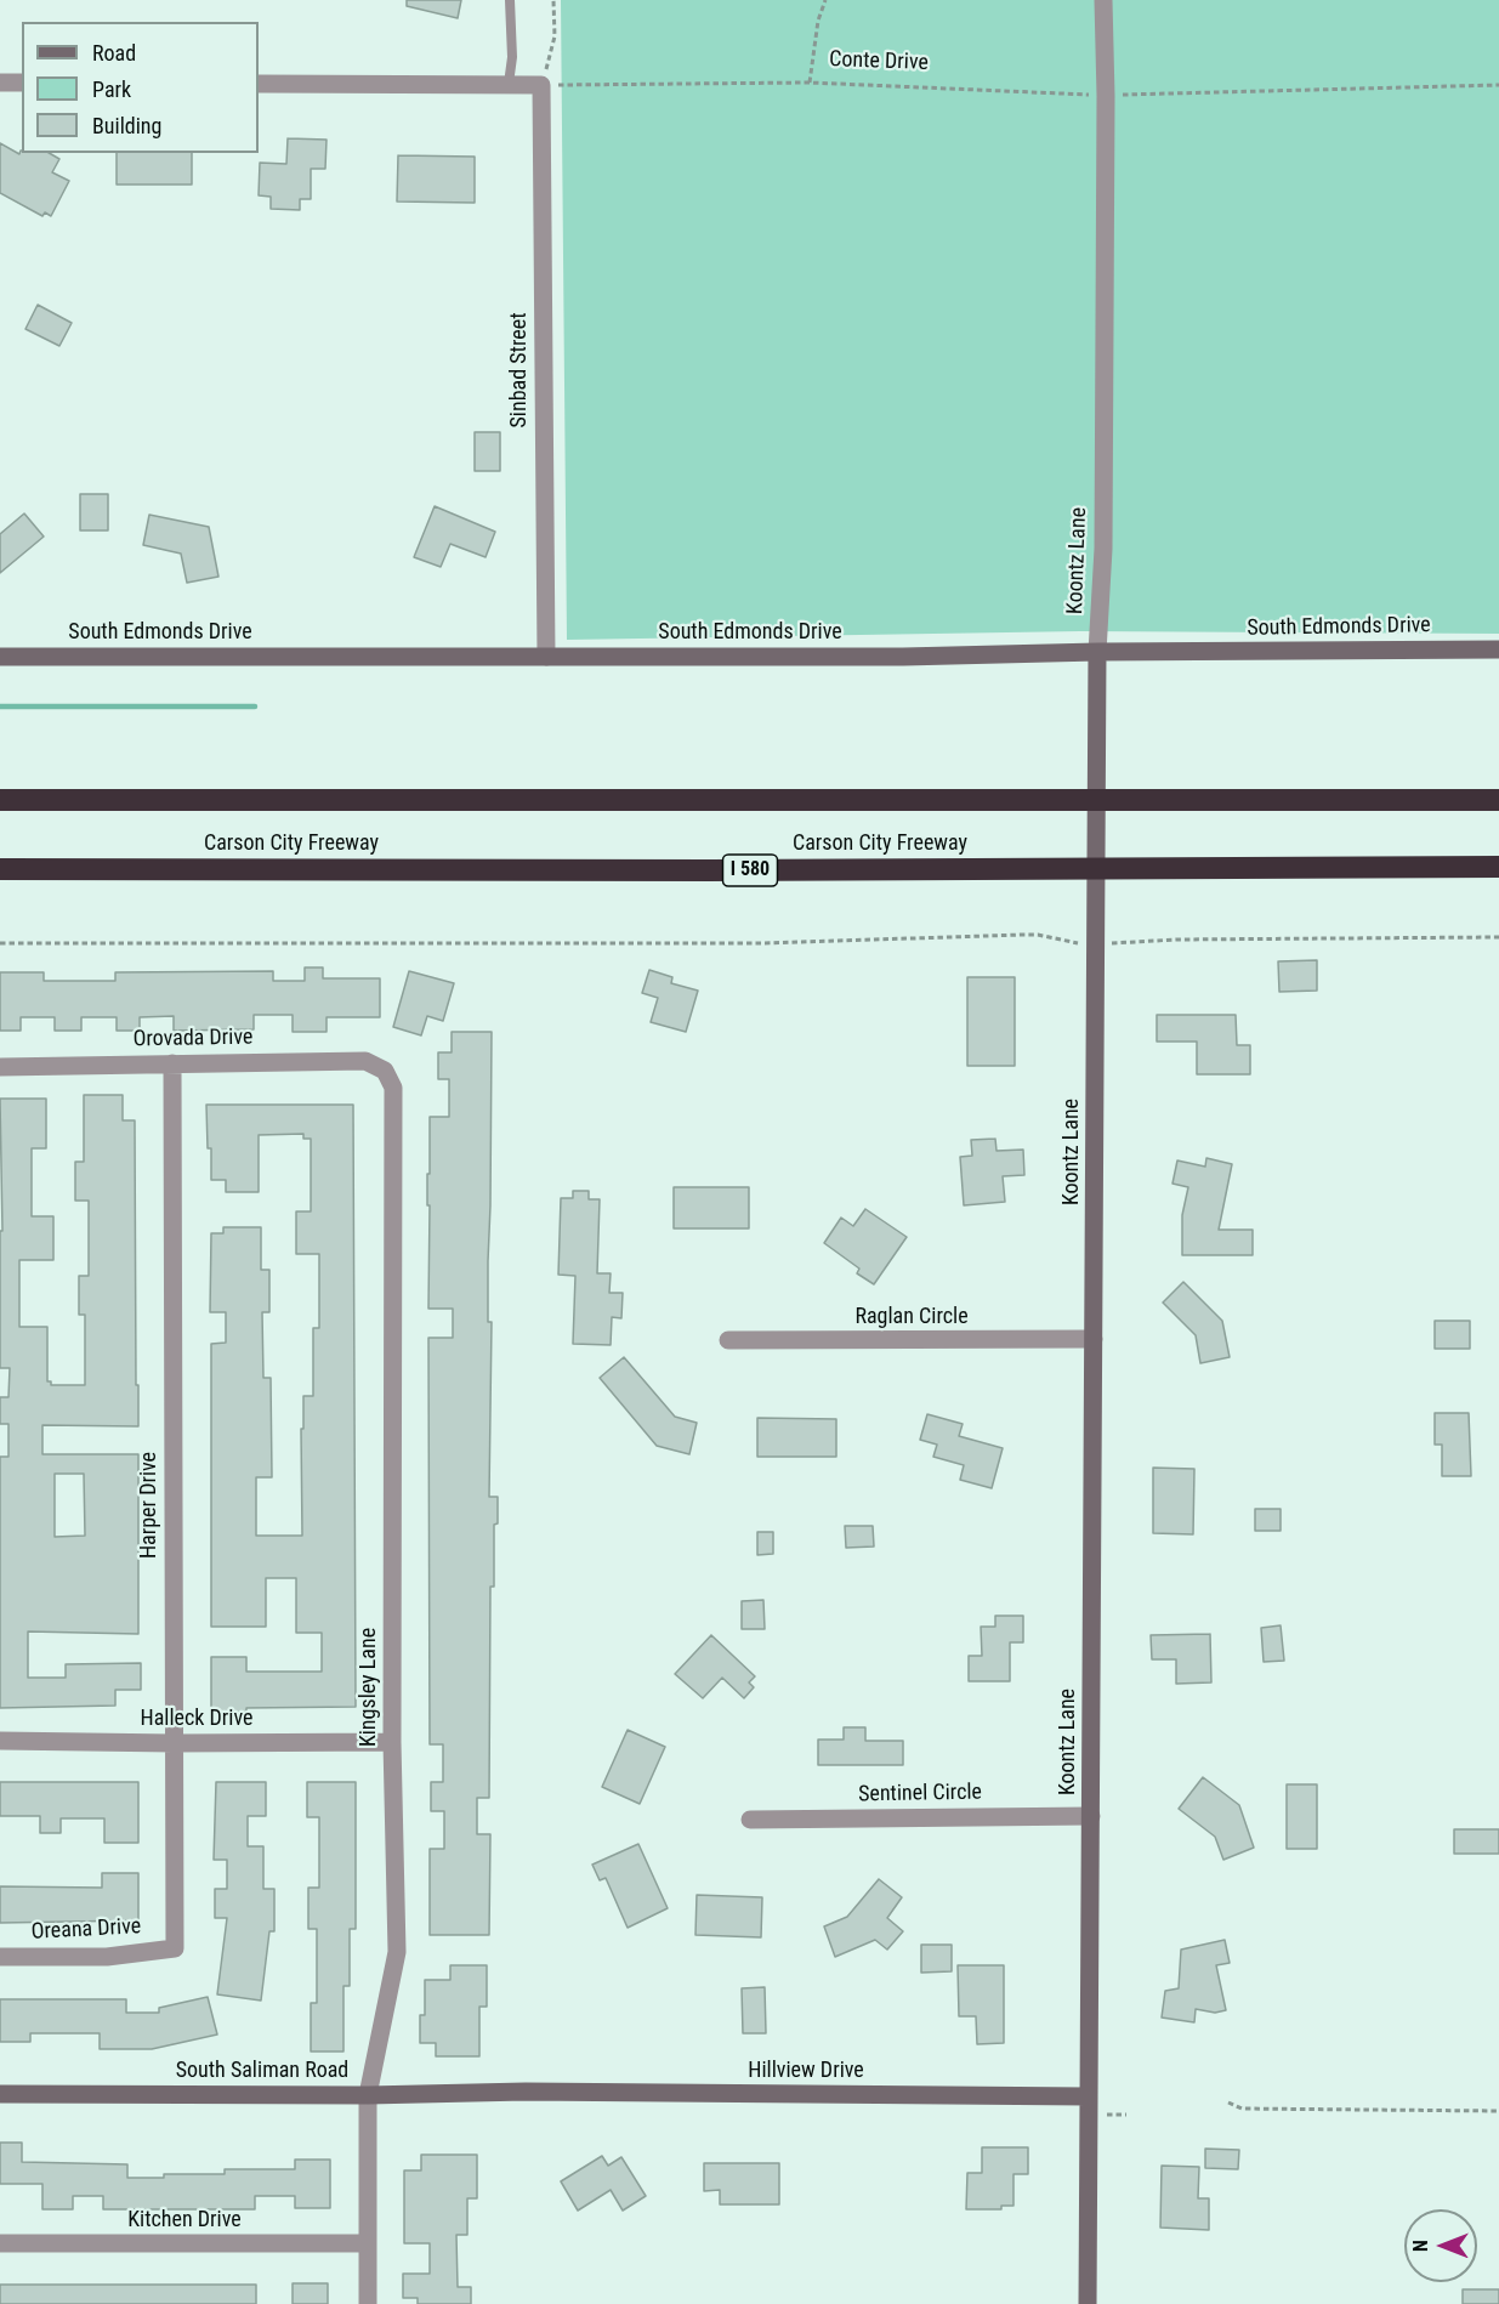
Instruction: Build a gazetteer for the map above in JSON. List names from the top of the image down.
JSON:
{
  "streets": {
    "highway": ["Carson City Freeway", "I 580"],
    "street": [
      "Sinbad Street",
      "Koontz Lane",
      "South Edmonds Drive",
      "Orovada Drive",
      "Raglan Circle",
      "Harper Drive",
      "Kingsley Lane",
      "Halleck Drive",
      "Sentinel Circle",
      "Oreana Drive",
      "South Saliman Road",
      "Hillview Drive",
      "Kitchen Drive"
    ],
    "path": ["Conte Drive"]
  },
  "crossings": [
    ["Conte Drive", "Sinbad Street"],
    ["Conte Drive", "Koontz Lane"],
    ["Sinbad Street", "South Edmonds Drive"],
    ["Koontz Lane", "South Edmonds Drive"],
    ["Koontz Lane", "Raglan Circle"],
    ["Koontz Lane", "Sentinel Circle"],
    ["Koontz Lane", "Hillview Drive"],
    ["Orovada Drive", "Harper Drive"],
    ["Orovada Drive", "Kingsley Lane"],
    ["Harper Drive", "Halleck Drive"],
    ["Harper Drive", "Oreana Drive"],
    ["Kingsley Lane", "Halleck Drive"],
    ["Kingsley Lane", "South Saliman Road"],
    ["Kingsley Lane", "Kitchen Drive"],
    ["South Saliman Road", "Hillview Drive"]
  ],
  "legend": ["Road", "Park", "Building"],
  "north": "left"
}
